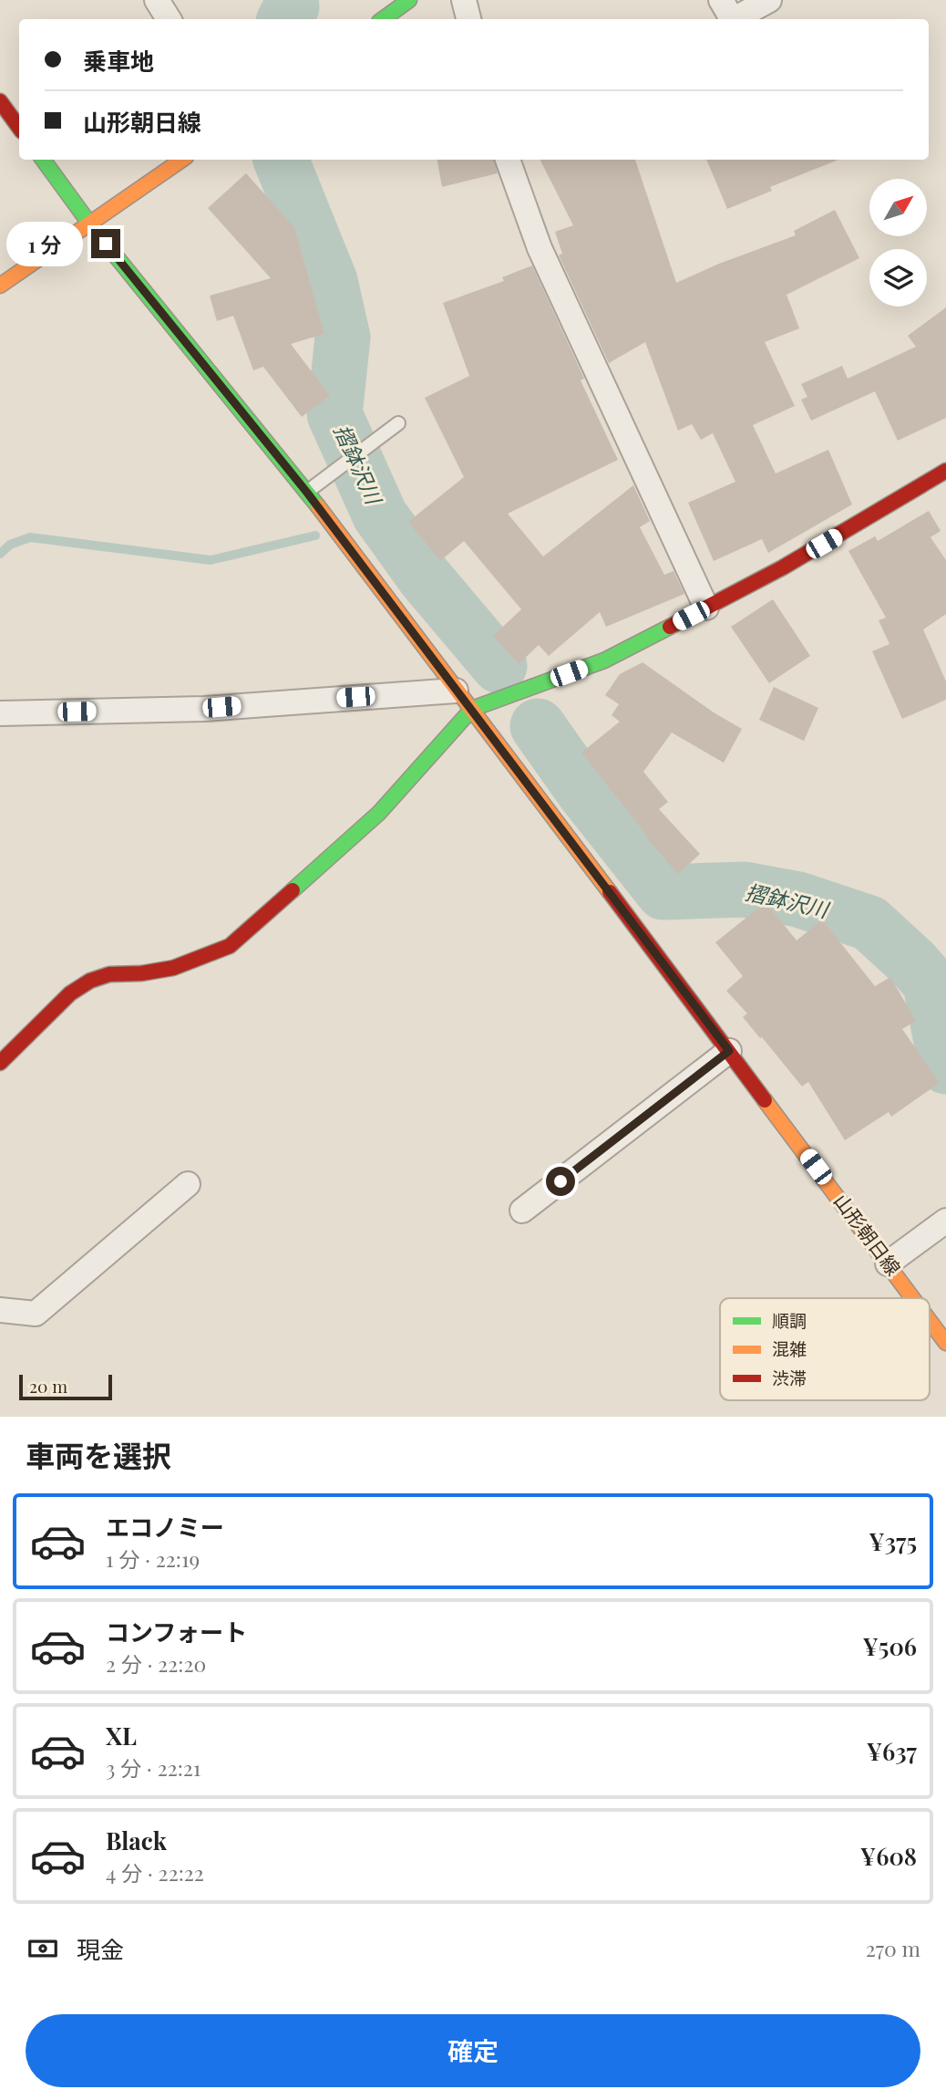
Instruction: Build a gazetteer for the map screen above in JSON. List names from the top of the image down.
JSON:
{
  "streets": {
    "main road": ["山形朝日線"]
  },
  "water": ["摺鉢沢川"],
  "legend": ["順調", "混雑", "渋滞"],
  "scale_bar": "20 m",
  "north": "top right",
  "page": {
    "banner": ["乗車地", "山形朝日線"],
    "bubble": "1 分",
    "scale": "20 m",
    "heading": "車両を選択",
    "list": [
      {
        "name": "エコノミー",
        "note": "1 分 · 22:19",
        "value": "¥375"
      },
      {
        "name": "コンフォート",
        "note": "2 分 · 22:20",
        "value": "¥506"
      },
      {
        "name": "XL",
        "note": "3 分 · 22:21",
        "value": "¥637"
      },
      {
        "name": "Black",
        "note": "4 分 · 22:22",
        "value": "¥608"
      }
    ],
    "pay": ["現金", "270 m"],
    "buttons": "確定"
  }
}
